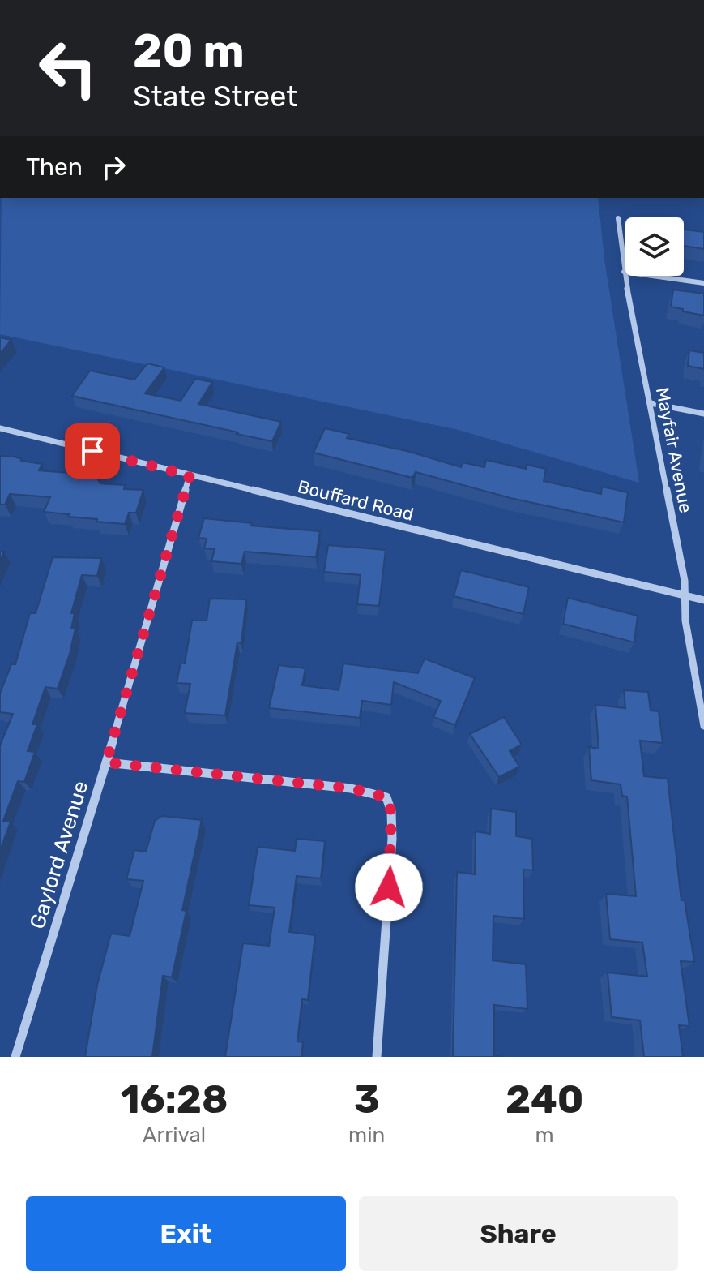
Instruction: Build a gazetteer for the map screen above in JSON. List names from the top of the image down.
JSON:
{
  "streets": {
    "street": ["Mayfair Avenue", "Bouffard Road", "Gaylord Avenue"]
  },
  "crossings": [
    ["Mayfair Avenue", "Bouffard Road"],
    ["Bouffard Road", "Gaylord Avenue"]
  ],
  "page": {
    "turn": ["20 m", "State Street"],
    "then": "Then",
    "eta": [
      "16:28",
      "Arrival",
      "3",
      "min",
      "240",
      "m"
    ],
    "buttons": ["Exit", "Share"]
  }
}
